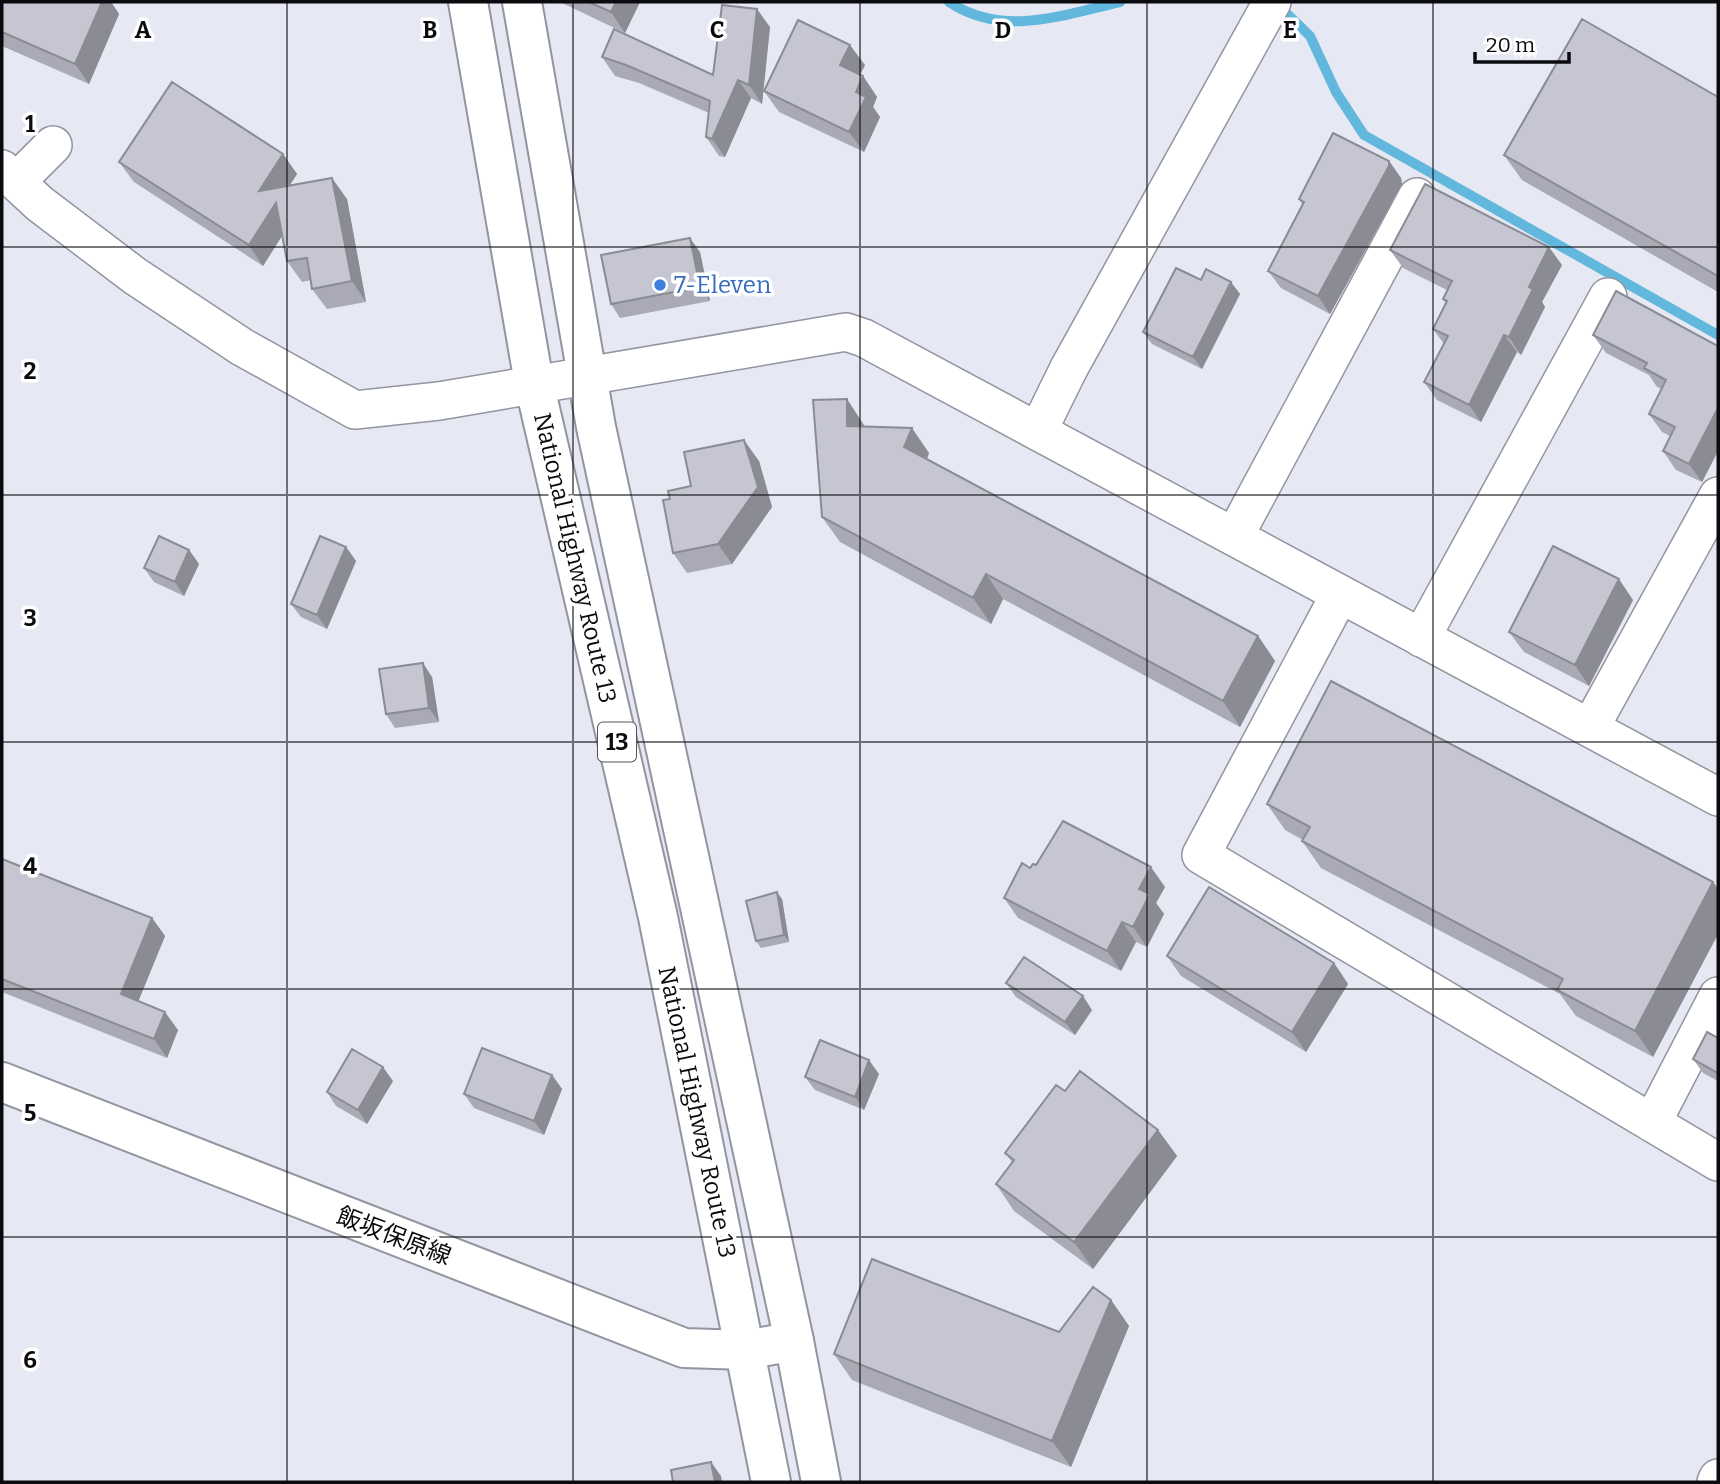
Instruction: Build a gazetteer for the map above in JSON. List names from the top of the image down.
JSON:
{
  "streets": {
    "main road": ["National Highway Route 13", "13", "飯坂保原線"]
  },
  "crossings": [
    ["National Highway Route 13", "飯坂保原線"]
  ],
  "places": ["7-Eleven"],
  "scale_bar": "20 m",
  "grid": {
    "columns": [
      "A",
      "B",
      "C",
      "D",
      "E"
    ],
    "rows": [
      "1",
      "2",
      "3",
      "4",
      "5",
      "6"
    ]
  }
}
